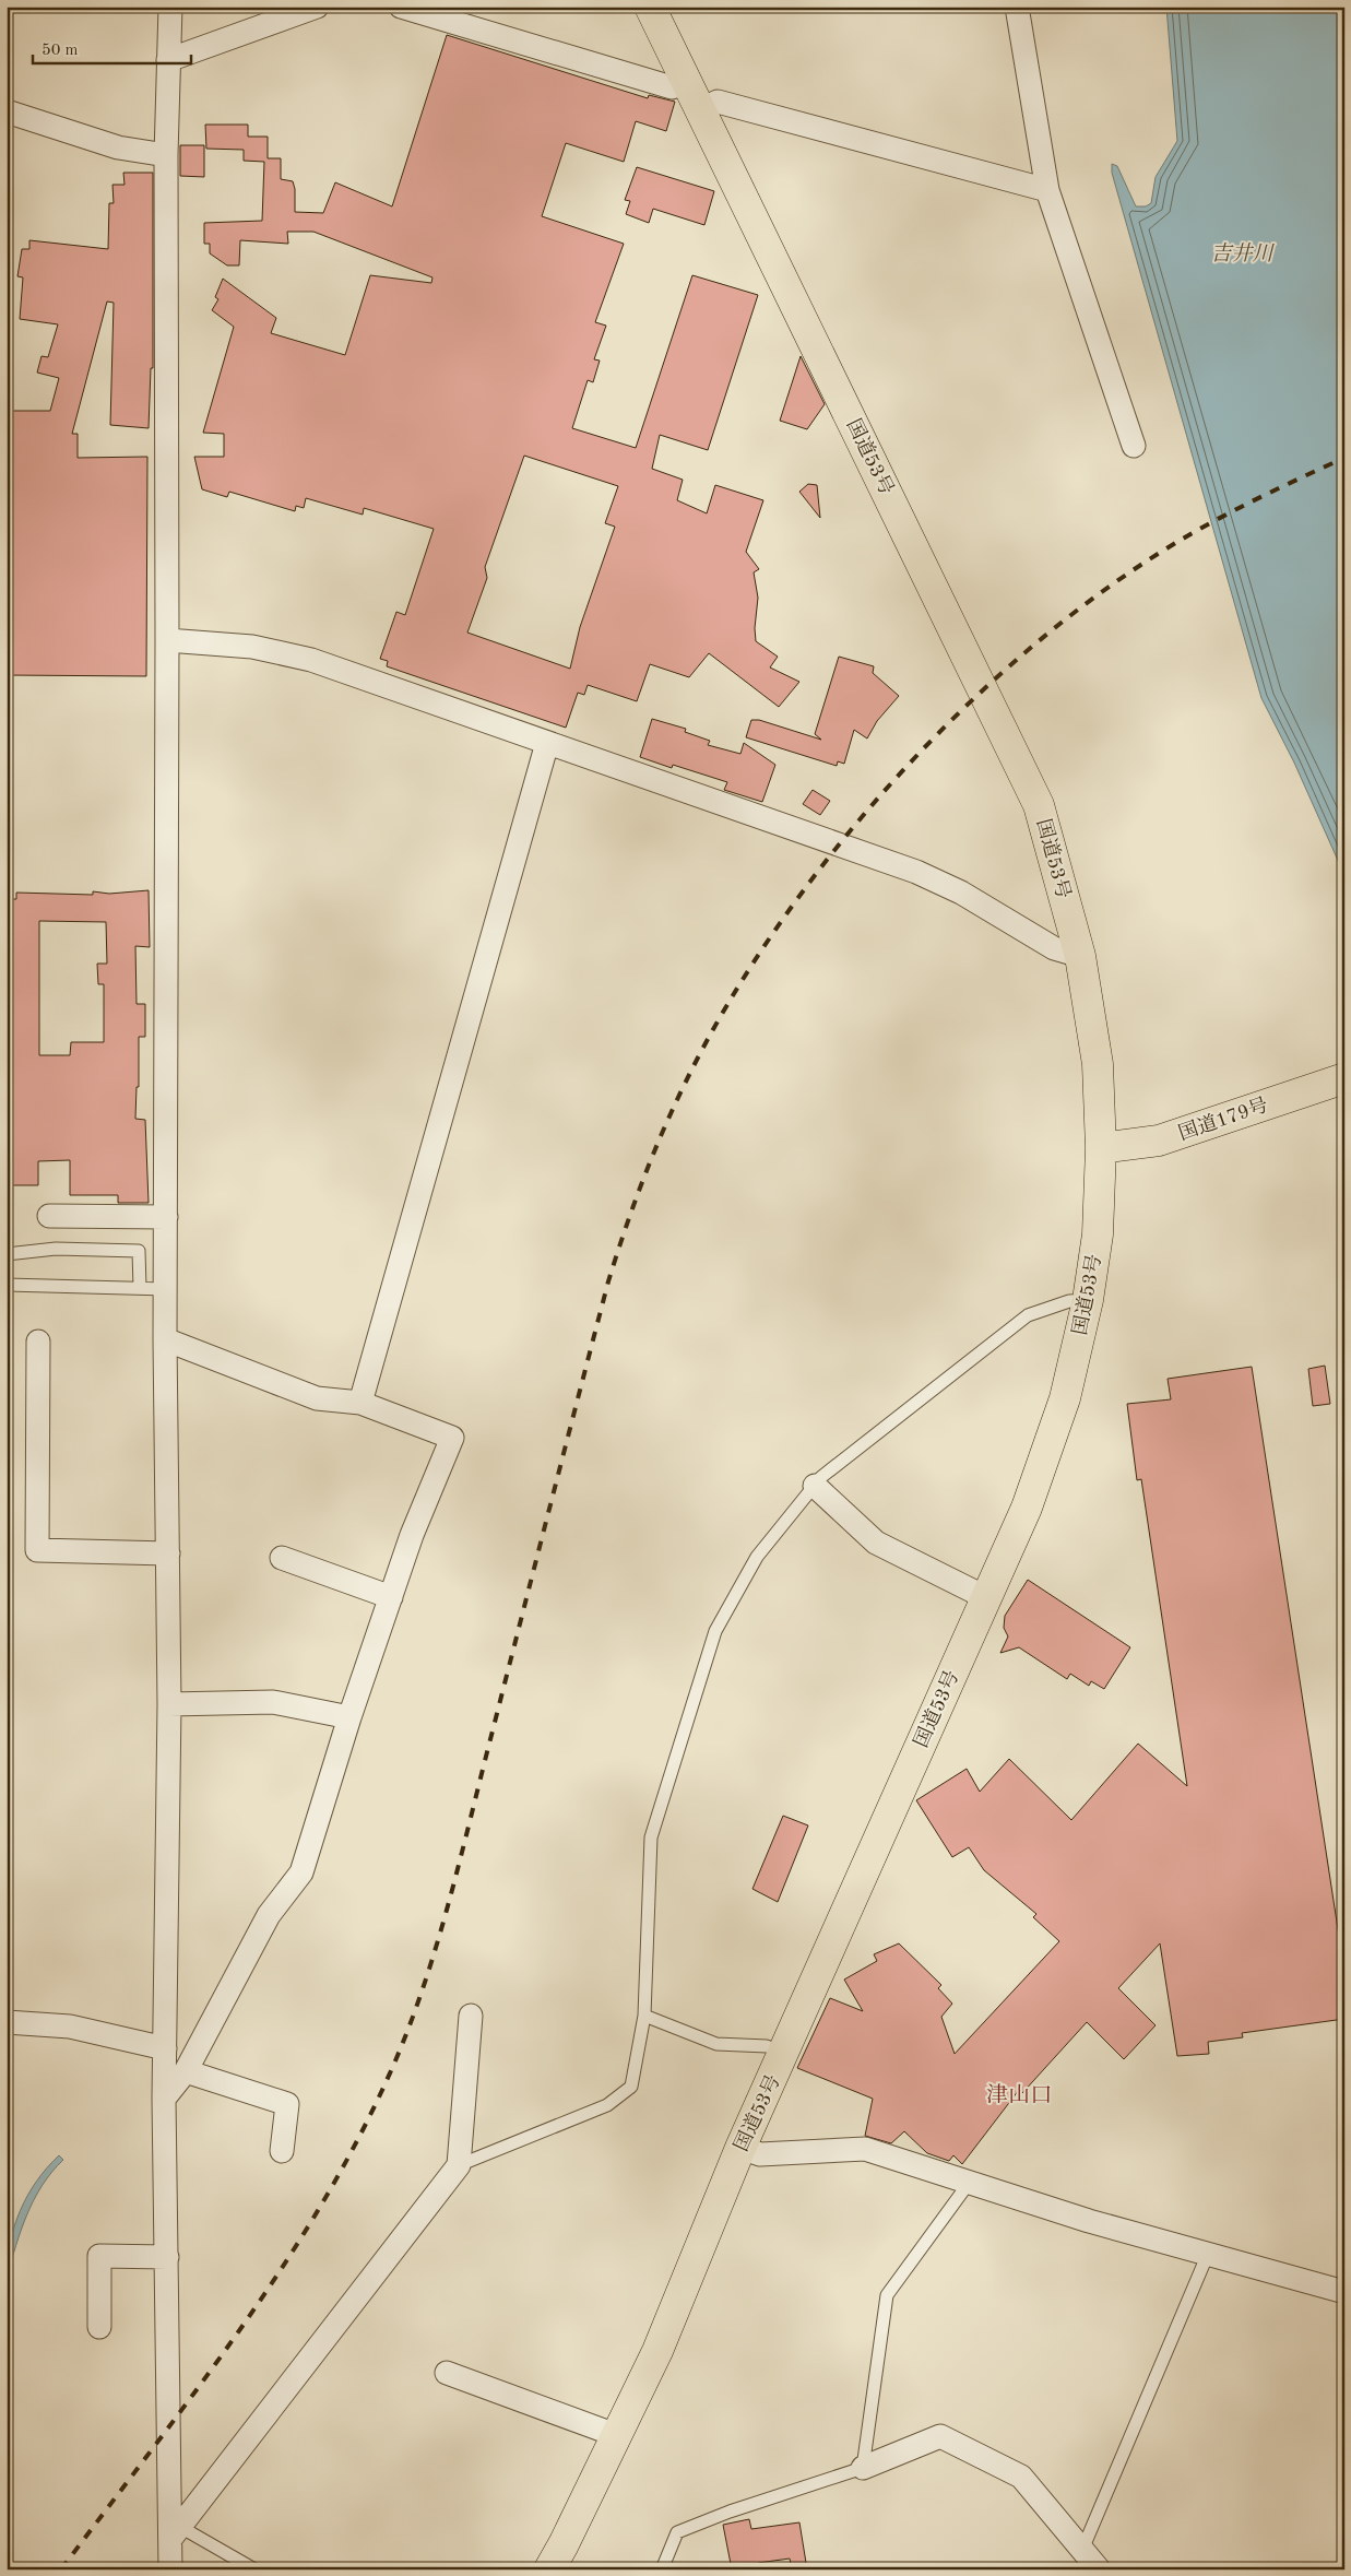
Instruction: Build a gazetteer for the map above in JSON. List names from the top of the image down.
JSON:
{
  "streets": {
    "highway": ["国道53号", "国道179号"]
  },
  "crossings": [
    ["国道53号", "国道179号"]
  ],
  "districts": ["津山口"],
  "water": ["吉井川"],
  "scale_bar": "50 m"
}
